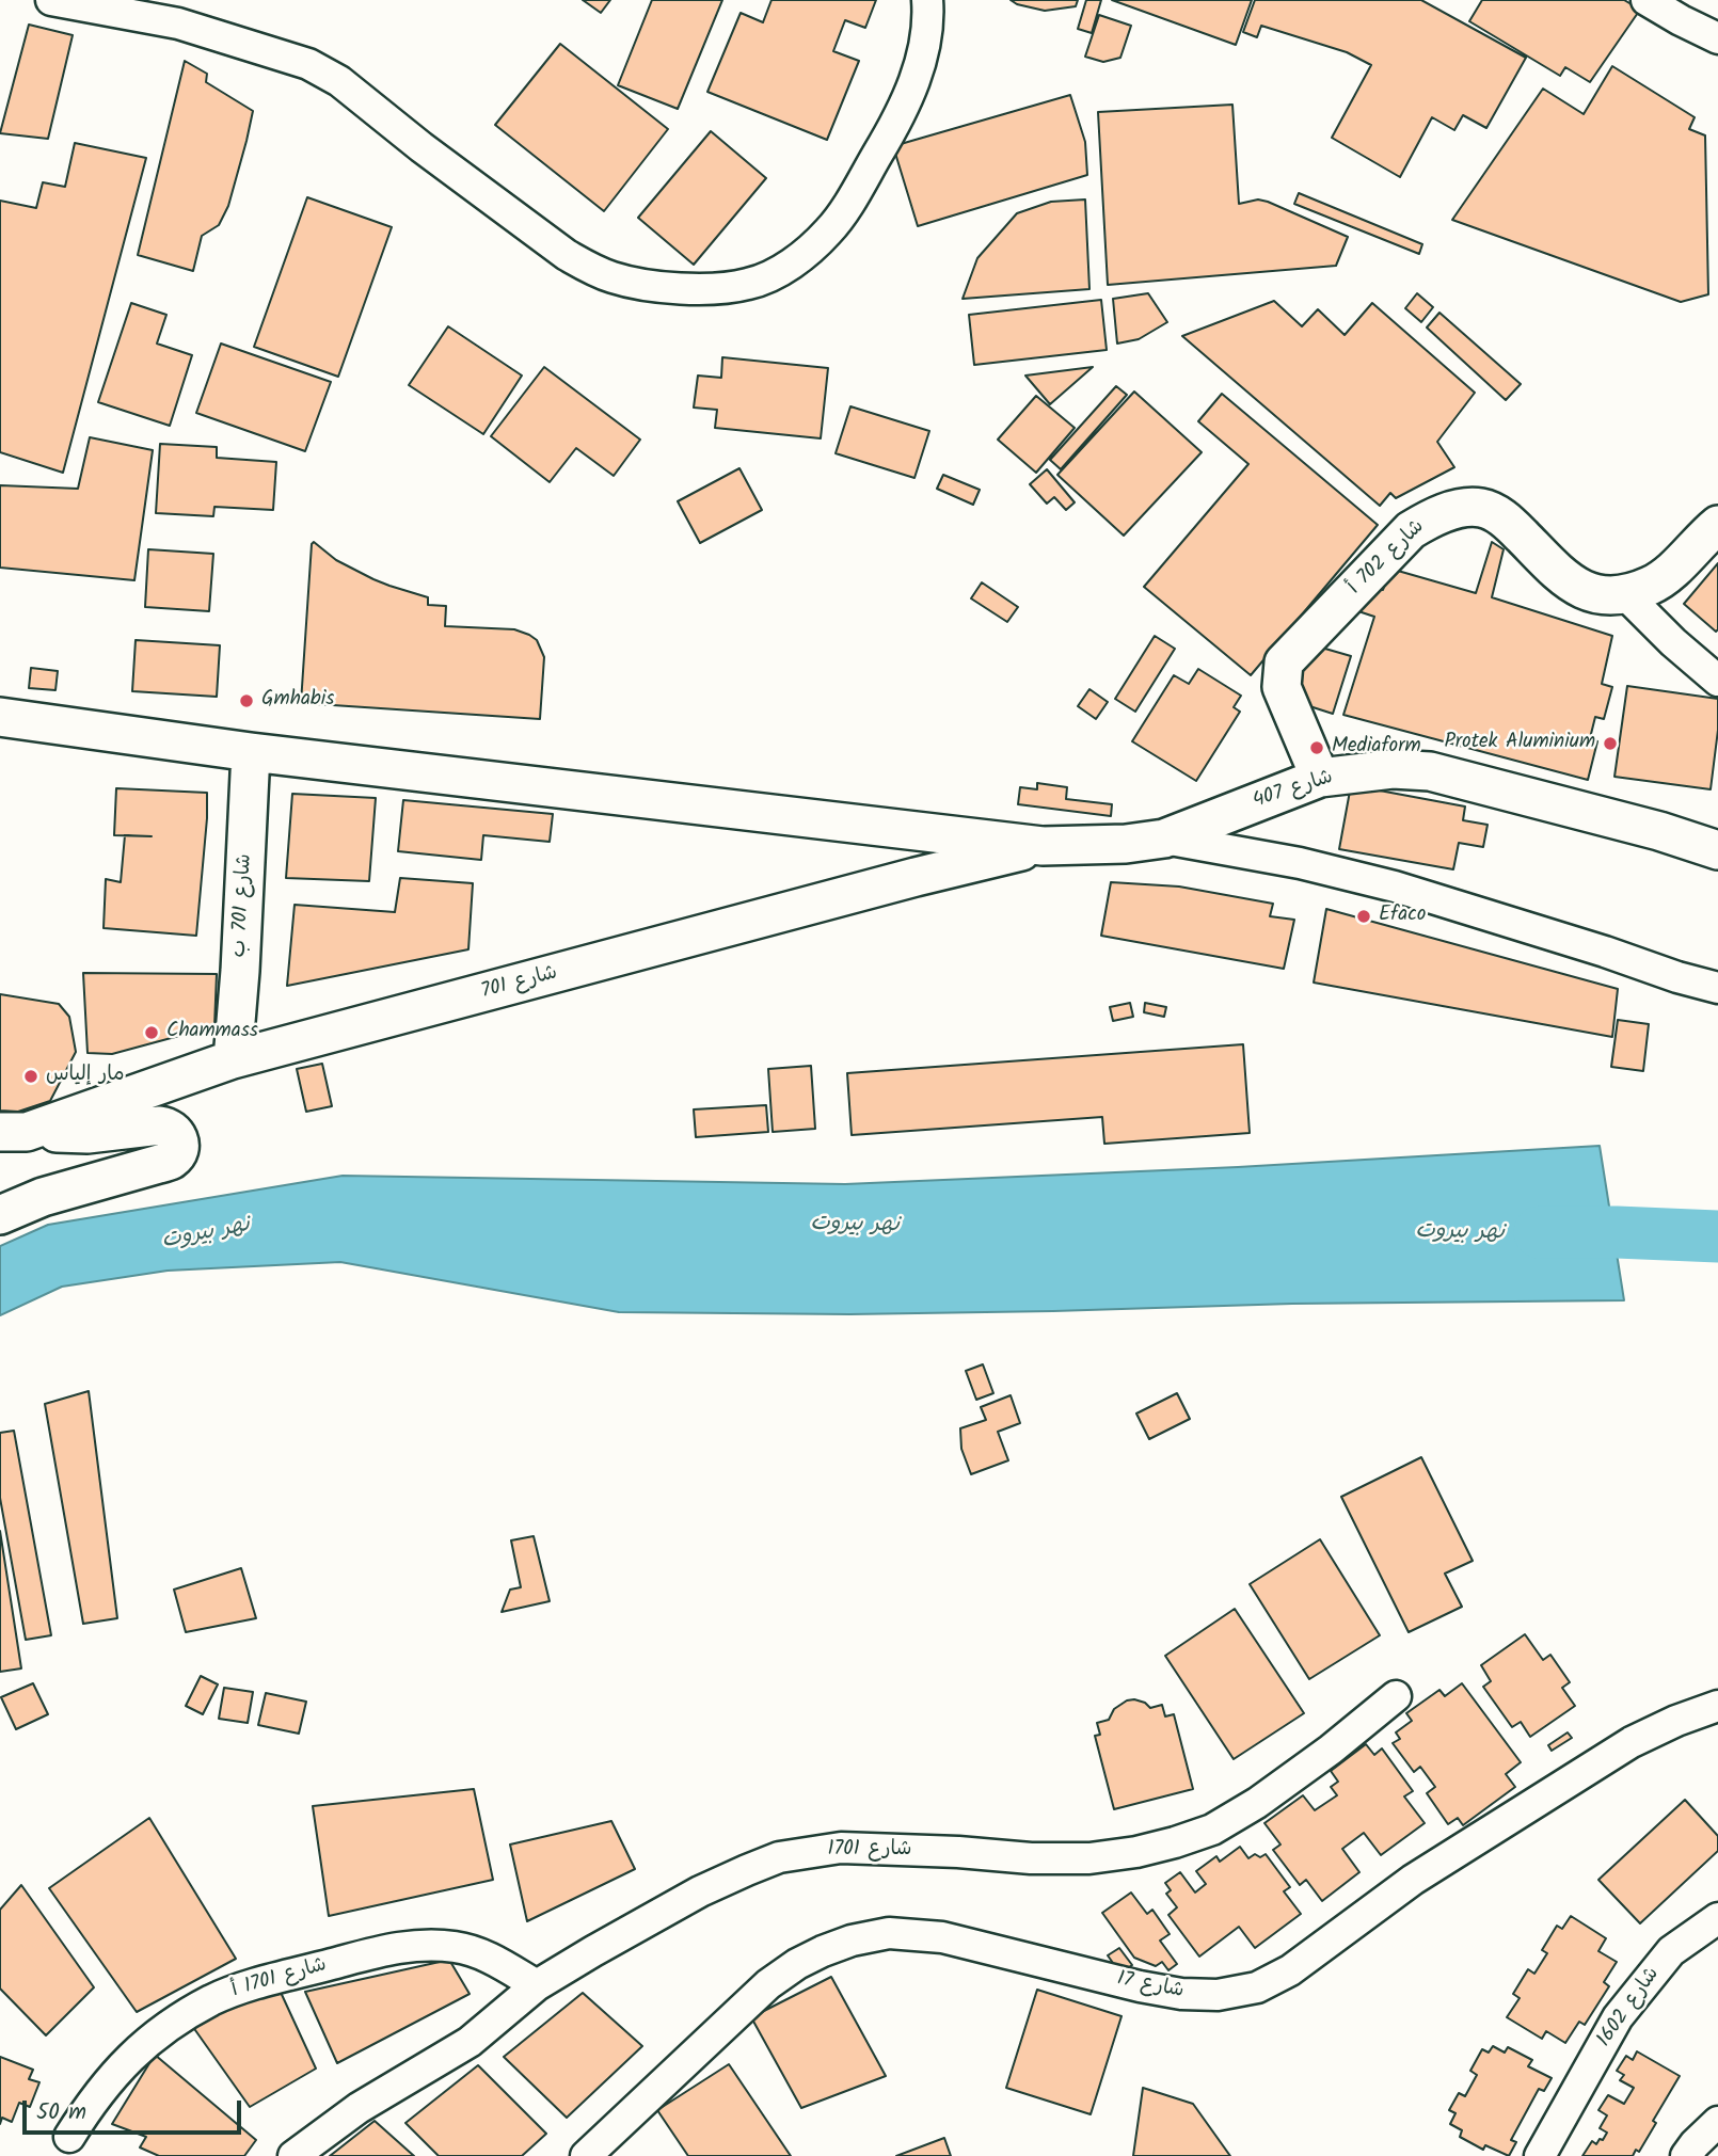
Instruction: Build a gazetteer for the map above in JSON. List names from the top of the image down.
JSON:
{
  "streets": {
    "street": [
      "شارع 702 أ",
      "شارع 407",
      "شارع 701 ب",
      "شارع 701",
      "شارع 1701",
      "شارع 1701 أ",
      "شارع 17",
      "شارع 1602"
    ]
  },
  "crossings": [
    ["شارع 702 أ", "شارع 407"],
    ["شارع 407", "شارع 701"],
    ["شارع 701 ب", "شارع 701"],
    ["شارع 1701", "شارع 1701 أ"]
  ],
  "water": ["نهر بيروت"],
  "places": [
    "Gmhabis",
    "Protek Aluminium",
    "Mediaform",
    "Efaco",
    "Chammass",
    "مار إلياس"
  ],
  "scale_bar": "50 m"
}
